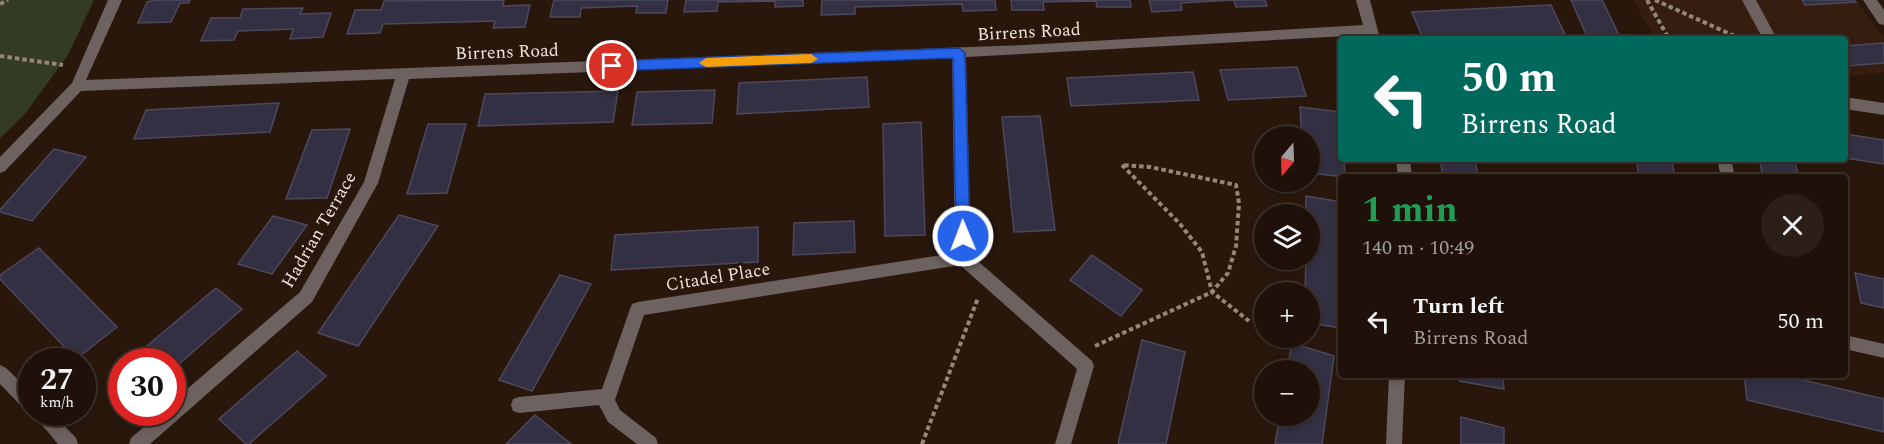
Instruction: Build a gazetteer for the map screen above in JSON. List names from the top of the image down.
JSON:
{
  "streets": {
    "street": ["Birrens Road", "Hadrian Terrace", "Citadel Place"]
  },
  "crossings": [
    ["Birrens Road", "Hadrian Terrace"]
  ],
  "north": "bottom",
  "page": {
    "turn": ["50 m", "Birrens Road"],
    "map_buttons": ["+", "−"],
    "heading": ["1 min", "140 m · 10:49"],
    "list": [
      {
        "name": "Turn left",
        "note": "Birrens Road",
        "value": "50 m"
      }
    ],
    "speed": "27 km/h",
    "limit": "30"
  }
}
